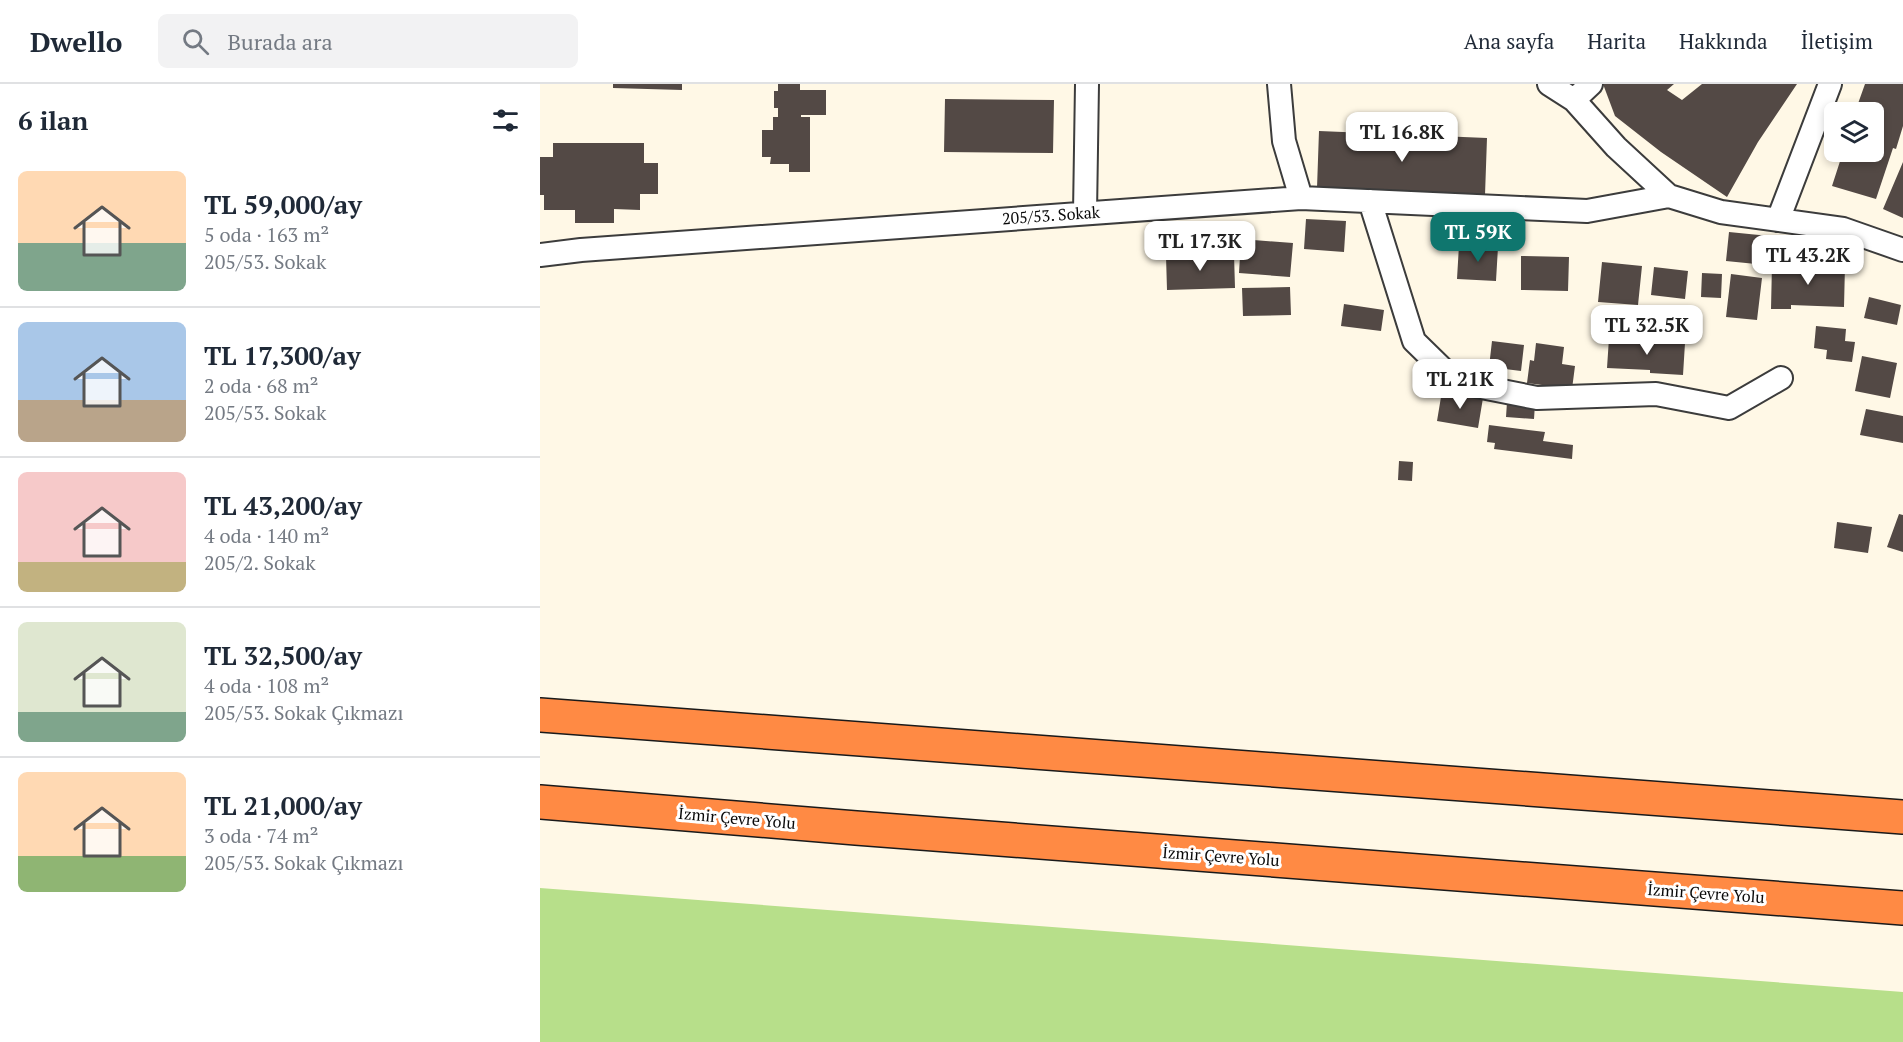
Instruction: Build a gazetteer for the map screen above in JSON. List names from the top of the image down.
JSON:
{
  "streets": {
    "highway": ["İzmir Çevre Yolu"],
    "street": ["205/53. Sokak"]
  },
  "page": {
    "header": "Dwello",
    "search": "Burada ara",
    "nav": [
      "Ana sayfa",
      "Harita",
      "Hakkında",
      "İletişim"
    ],
    "heading": "6 ilan",
    "price": [
      "TL 16.8K",
      "TL 59K",
      "TL 17.3K",
      "TL 43.2K",
      "TL 32.5K",
      "TL 21K"
    ],
    "list": [
      {
        "name": "TL 59,000/ay",
        "note": "5 oda · 163 m² · 205/53. Sokak"
      },
      {
        "name": "TL 17,300/ay",
        "note": "2 oda · 68 m² · 205/53. Sokak"
      },
      {
        "name": "TL 43,200/ay",
        "note": "4 oda · 140 m² · 205/2. Sokak"
      },
      {
        "name": "TL 32,500/ay",
        "note": "4 oda · 108 m² · 205/53. Sokak Çıkmazı"
      },
      {
        "name": "TL 21,000/ay",
        "note": "3 oda · 74 m² · 205/53. Sokak Çıkmazı"
      }
    ]
  }
}
